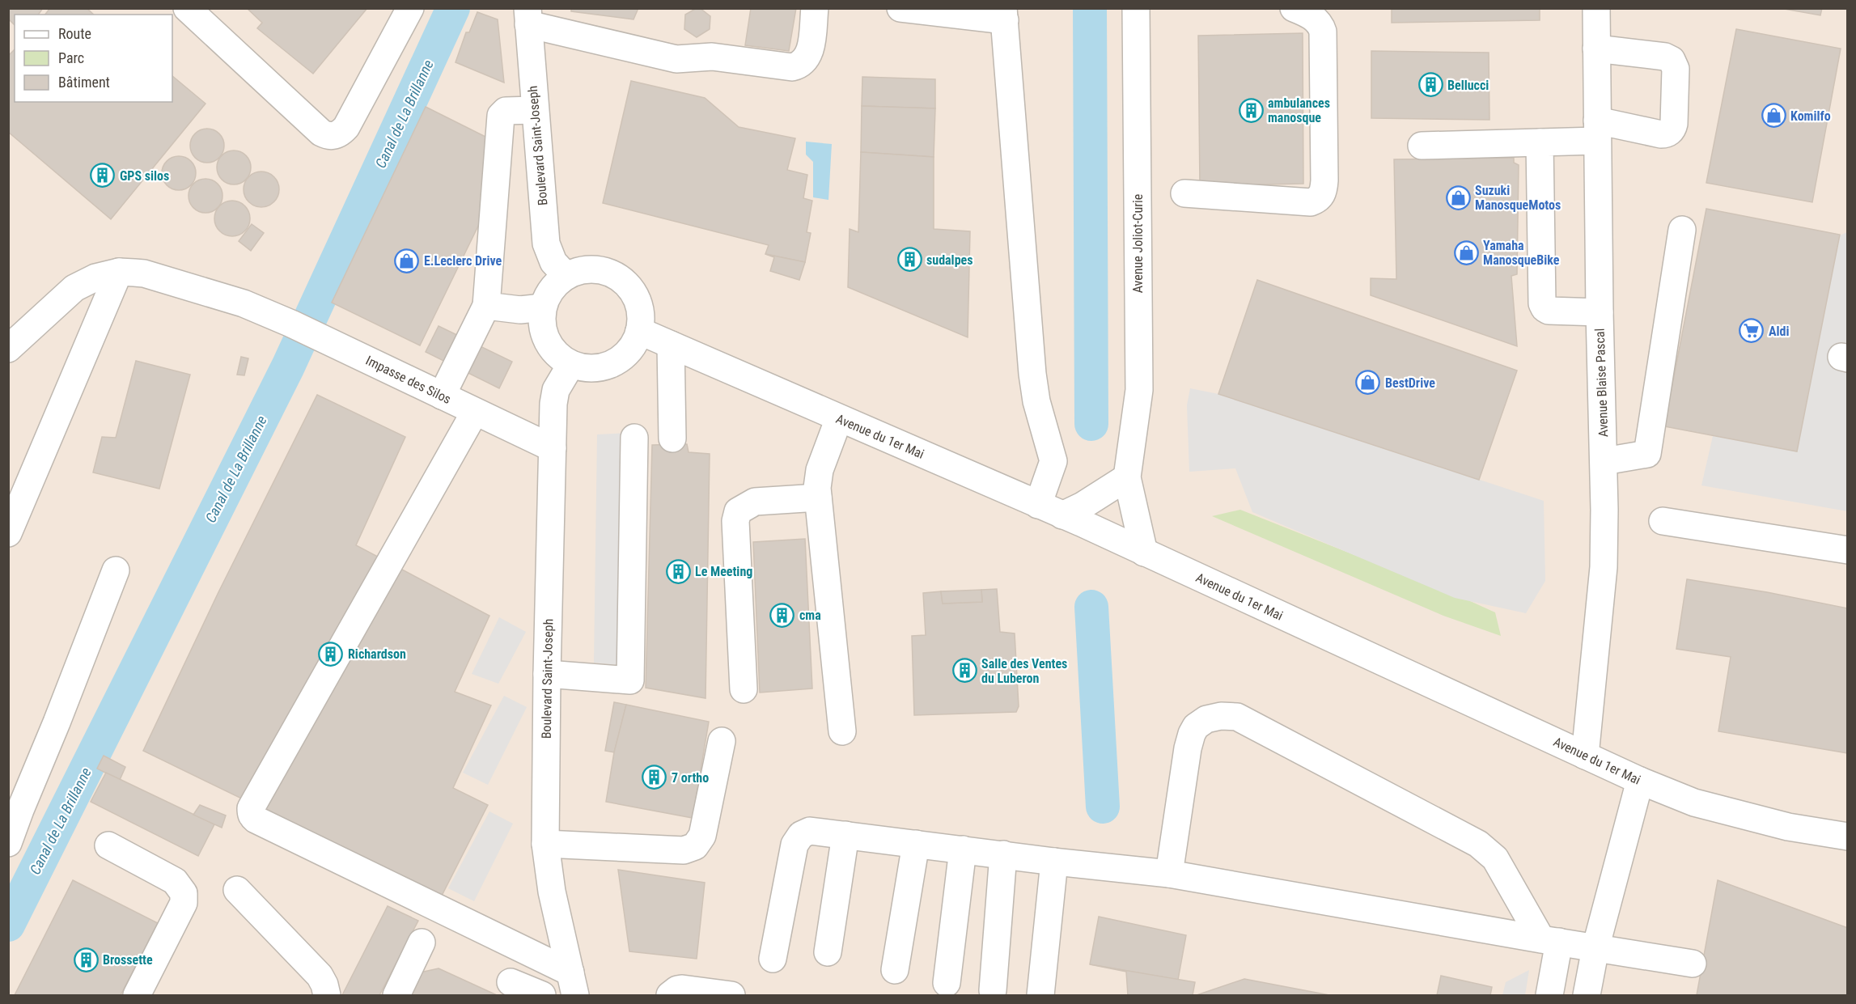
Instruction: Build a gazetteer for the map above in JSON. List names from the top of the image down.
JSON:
{
  "streets": {
    "street": [
      "Boulevard Saint-Joseph",
      "Avenue Joliot-Curie",
      "Impasse des Silos",
      "Avenue Blaise Pascal",
      "Avenue du 1er Mai"
    ]
  },
  "crossings": [
    ["Boulevard Saint-Joseph", "Impasse des Silos"],
    ["Boulevard Saint-Joseph", "Avenue du 1er Mai"],
    ["Avenue Joliot-Curie", "Avenue du 1er Mai"],
    ["Avenue Blaise Pascal", "Avenue du 1er Mai"]
  ],
  "water": ["Canal de La Brillanne"],
  "places": {
    "building": [
      "Bellucci",
      "ambulances manosque",
      "GPS silos",
      "sudalpes",
      "Le Meeting",
      "cma",
      "Richardson",
      "Salle des Ventes du Luberon",
      "7 ortho",
      "Brossette"
    ],
    "shop": [
      "Komilfo",
      "Suzuki ManosqueMotos",
      "Yamaha ManosqueBike",
      "E.Leclerc Drive",
      "BestDrive"
    ],
    "supermarket": ["Aldi"]
  },
  "legend": ["Route", "Parc", "Bâtiment"]
}
